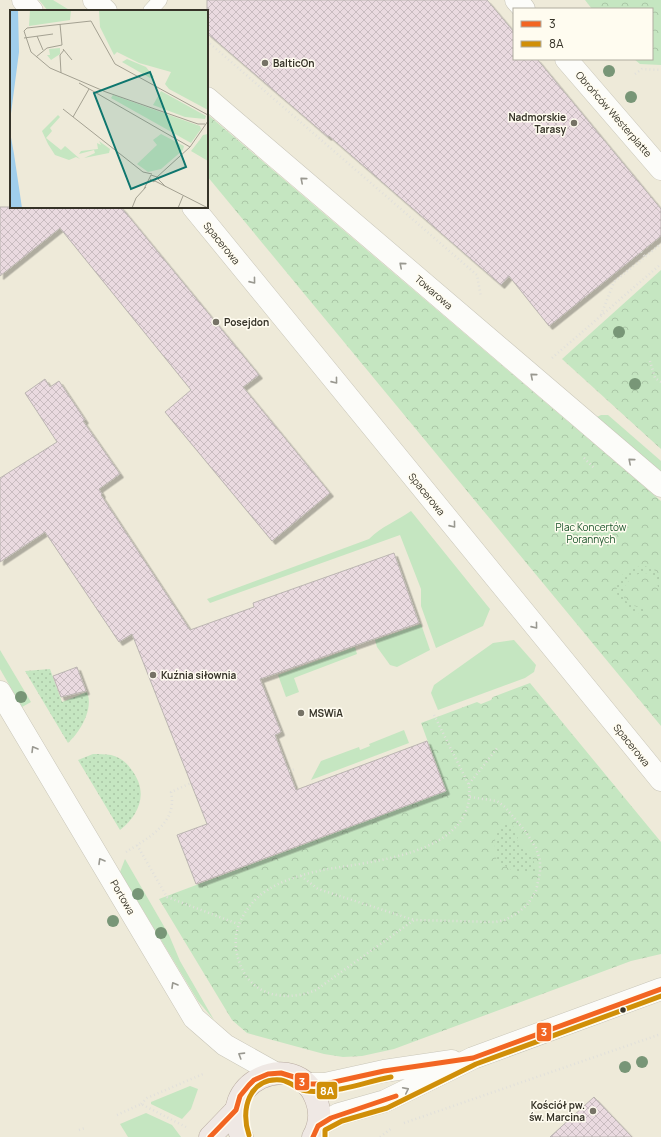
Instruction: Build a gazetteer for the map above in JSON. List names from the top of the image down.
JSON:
{
  "streets": {
    "street": [
      "Obrońców Westerplatte",
      "Spacerowa",
      "Towarowa",
      "Portowa"
    ]
  },
  "one_way": ["Spacerowa", "Towarowa", "Portowa"],
  "parks": ["Plac Koncertów Porannych"],
  "places": [
    "BalticOn",
    "Nadmorskie Tarasy",
    "Posejdon",
    "Kuźnia siłownia",
    "MSWiA",
    "Kościół pw. św. Marcina"
  ],
  "lines": ["transit line 3", "transit line 8A"],
  "legend": ["3", "8A"]
}
